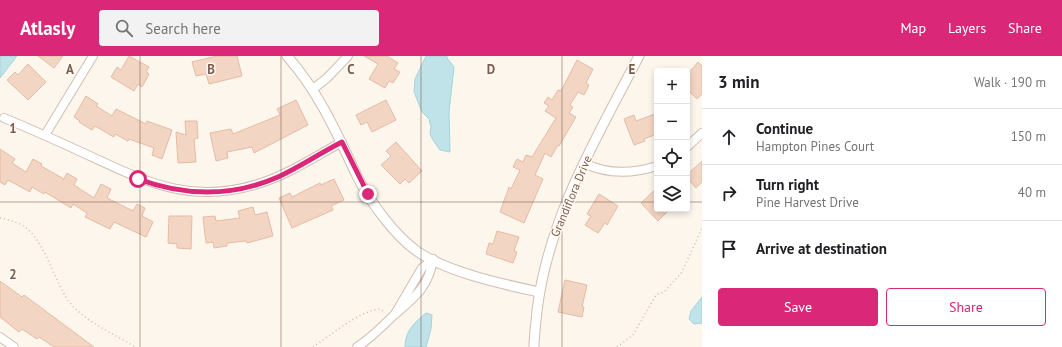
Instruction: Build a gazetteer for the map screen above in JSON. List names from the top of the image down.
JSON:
{
  "streets": {
    "street": ["Grandiflora Drive"]
  },
  "page": {
    "header": "Atlasly",
    "search": "Search here",
    "nav": ["Map", "Layers", "Share"],
    "heading": ["3 min", "Walk · 190 m"],
    "map_buttons": ["+", "−"],
    "list": [
      ["Continue", "Hampton Pines Court", "150 m"],
      ["Turn right", "Pine Harvest Drive", "40 m"],
      "Arrive at destination"
    ],
    "buttons": ["Save", "Share"]
  },
  "grid": {
    "columns": [
      "A",
      "B",
      "C",
      "D",
      "E"
    ],
    "rows": ["1", "2"]
  }
}
